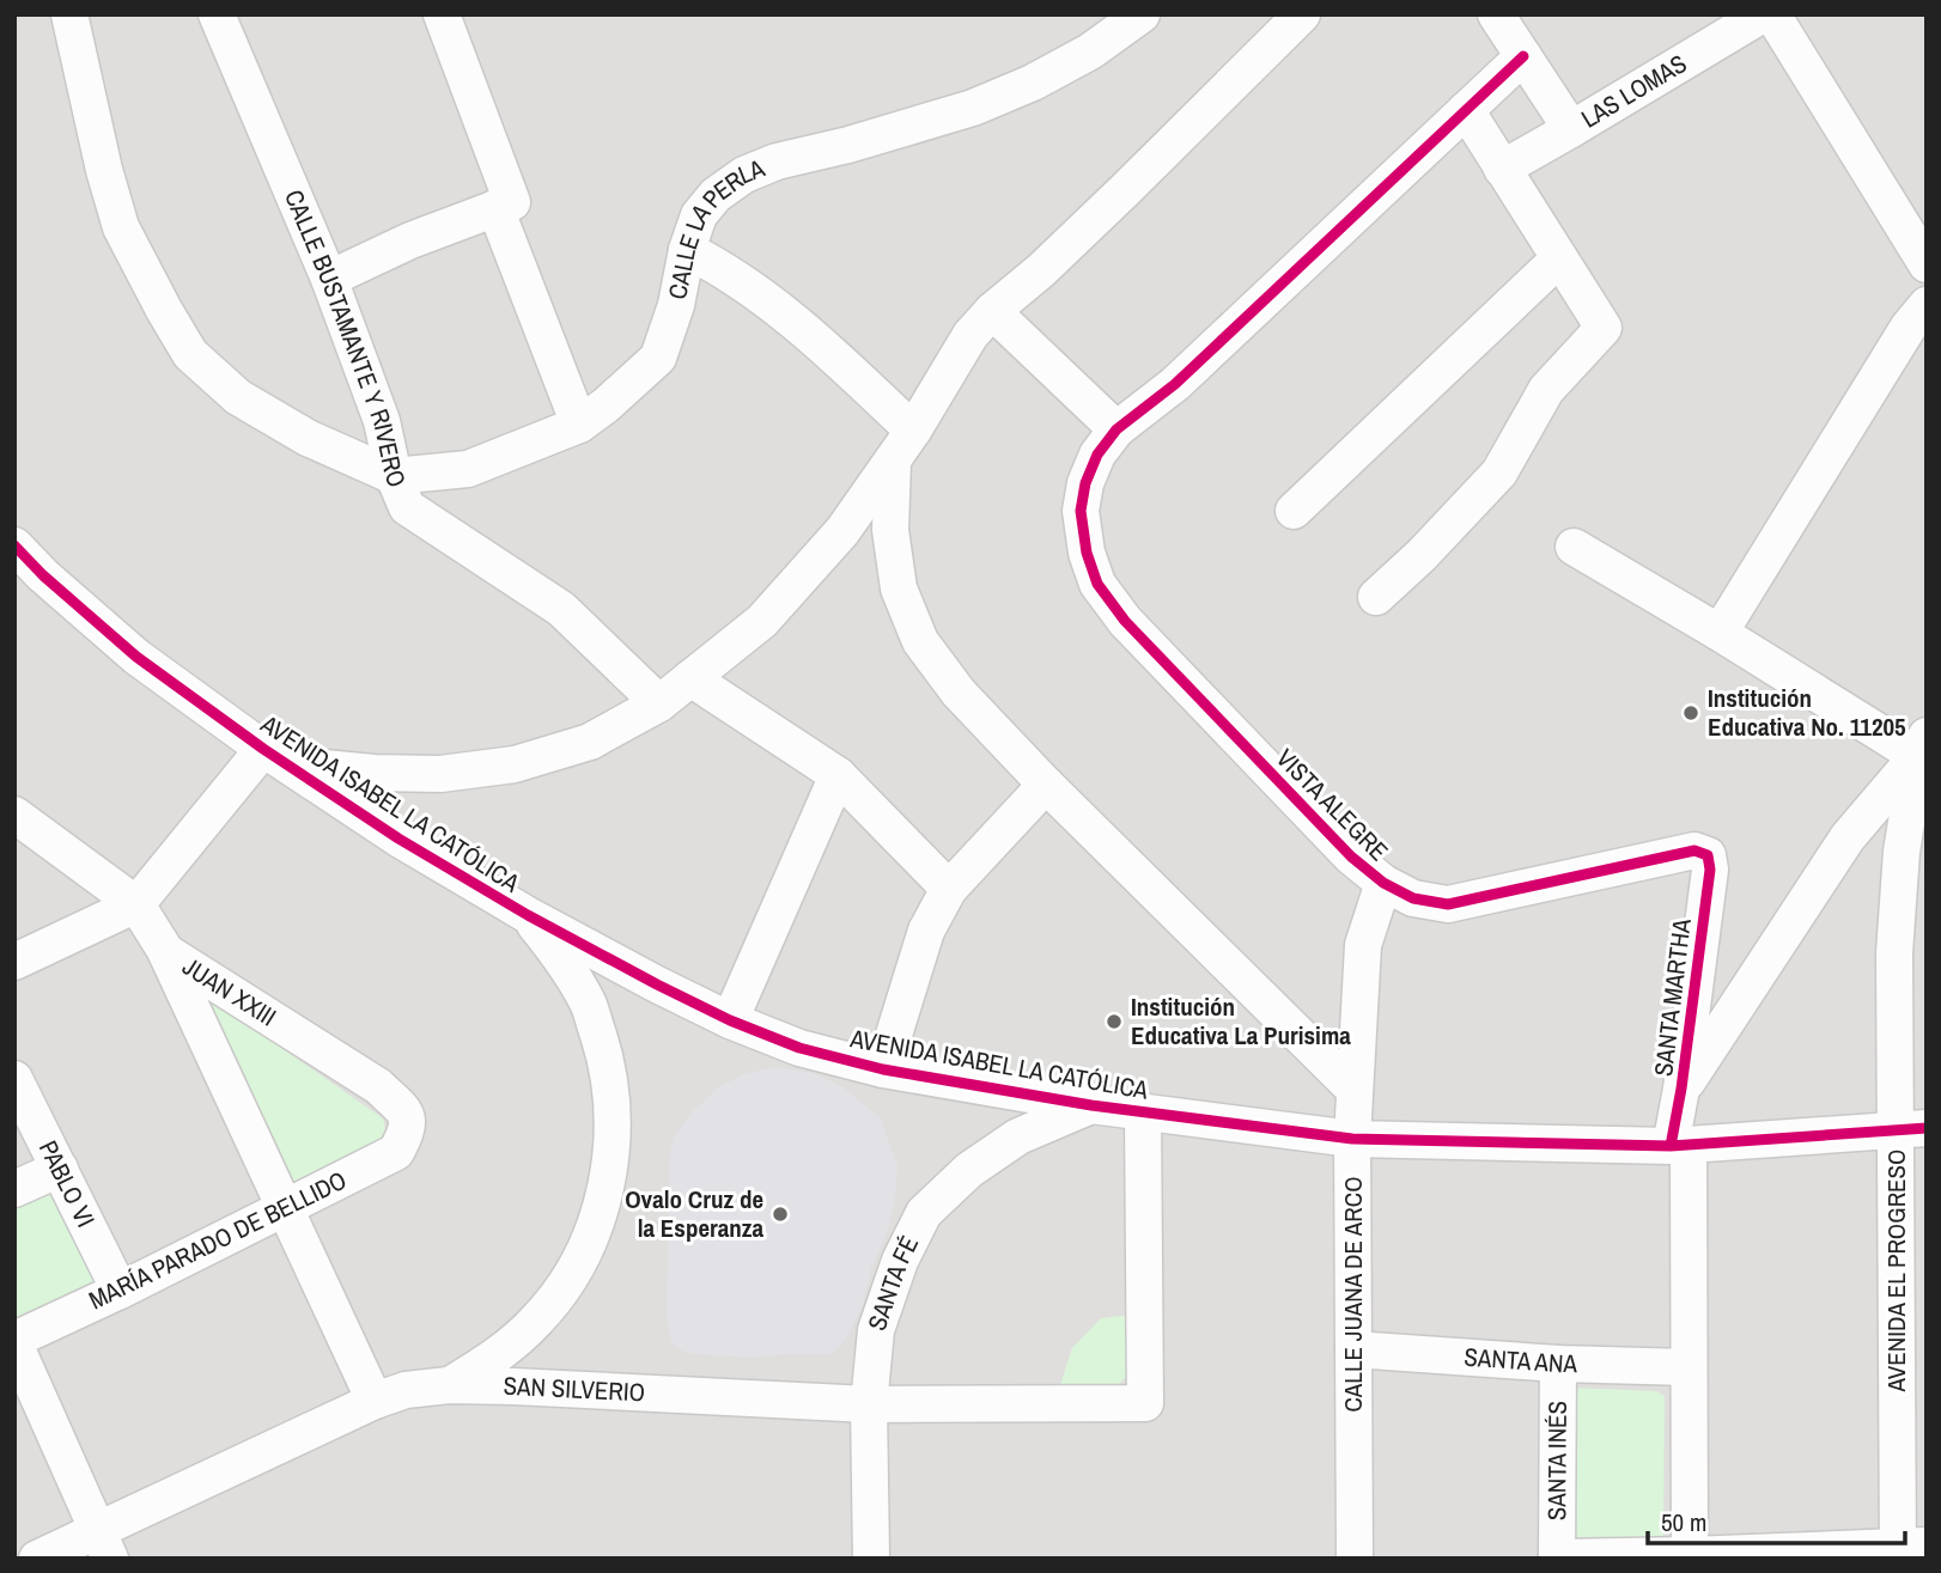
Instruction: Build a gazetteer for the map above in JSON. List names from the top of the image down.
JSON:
{
  "streets": {
    "street": [
      "LAS LOMAS",
      "CALLE LA PERLA",
      "CALLE BUSTAMANTE Y RIVERO",
      "AVENIDA ISABEL LA CATÓLICA",
      "VISTA ALEGRE",
      "JUAN XXIII",
      "SANTA MARTHA",
      "PABLO VI",
      "MARÍA PARADO DE BELLIDO",
      "AVENIDA EL PROGRESO",
      "SANTA FÉ",
      "CALLE JUANA DE ARCO",
      "SANTA ANA",
      "SAN SILVERIO",
      "SANTA INÉS"
    ]
  },
  "crossings": [
    ["CALLE LA PERLA", "CALLE BUSTAMANTE Y RIVERO"],
    ["AVENIDA ISABEL LA CATÓLICA", "SANTA MARTHA"],
    ["AVENIDA ISABEL LA CATÓLICA", "AVENIDA EL PROGRESO"],
    ["AVENIDA ISABEL LA CATÓLICA", "SANTA FÉ"],
    ["AVENIDA ISABEL LA CATÓLICA", "CALLE JUANA DE ARCO"],
    ["AVENIDA ISABEL LA CATÓLICA", "SAN SILVERIO"],
    ["VISTA ALEGRE", "SANTA MARTHA"],
    ["VISTA ALEGRE", "CALLE JUANA DE ARCO"],
    ["JUAN XXIII", "MARÍA PARADO DE BELLIDO"],
    ["SANTA MARTHA", "SANTA ANA"],
    ["PABLO VI", "MARÍA PARADO DE BELLIDO"],
    ["SANTA FÉ", "SAN SILVERIO"],
    ["CALLE JUANA DE ARCO", "SANTA ANA"],
    ["SANTA ANA", "SANTA INÉS"]
  ],
  "places": ["Institución Educativa No. 11205", "Institución Educativa La Purisima", "Ovalo Cruz de la Esperanza"],
  "scale_bar": "50 m"
}
